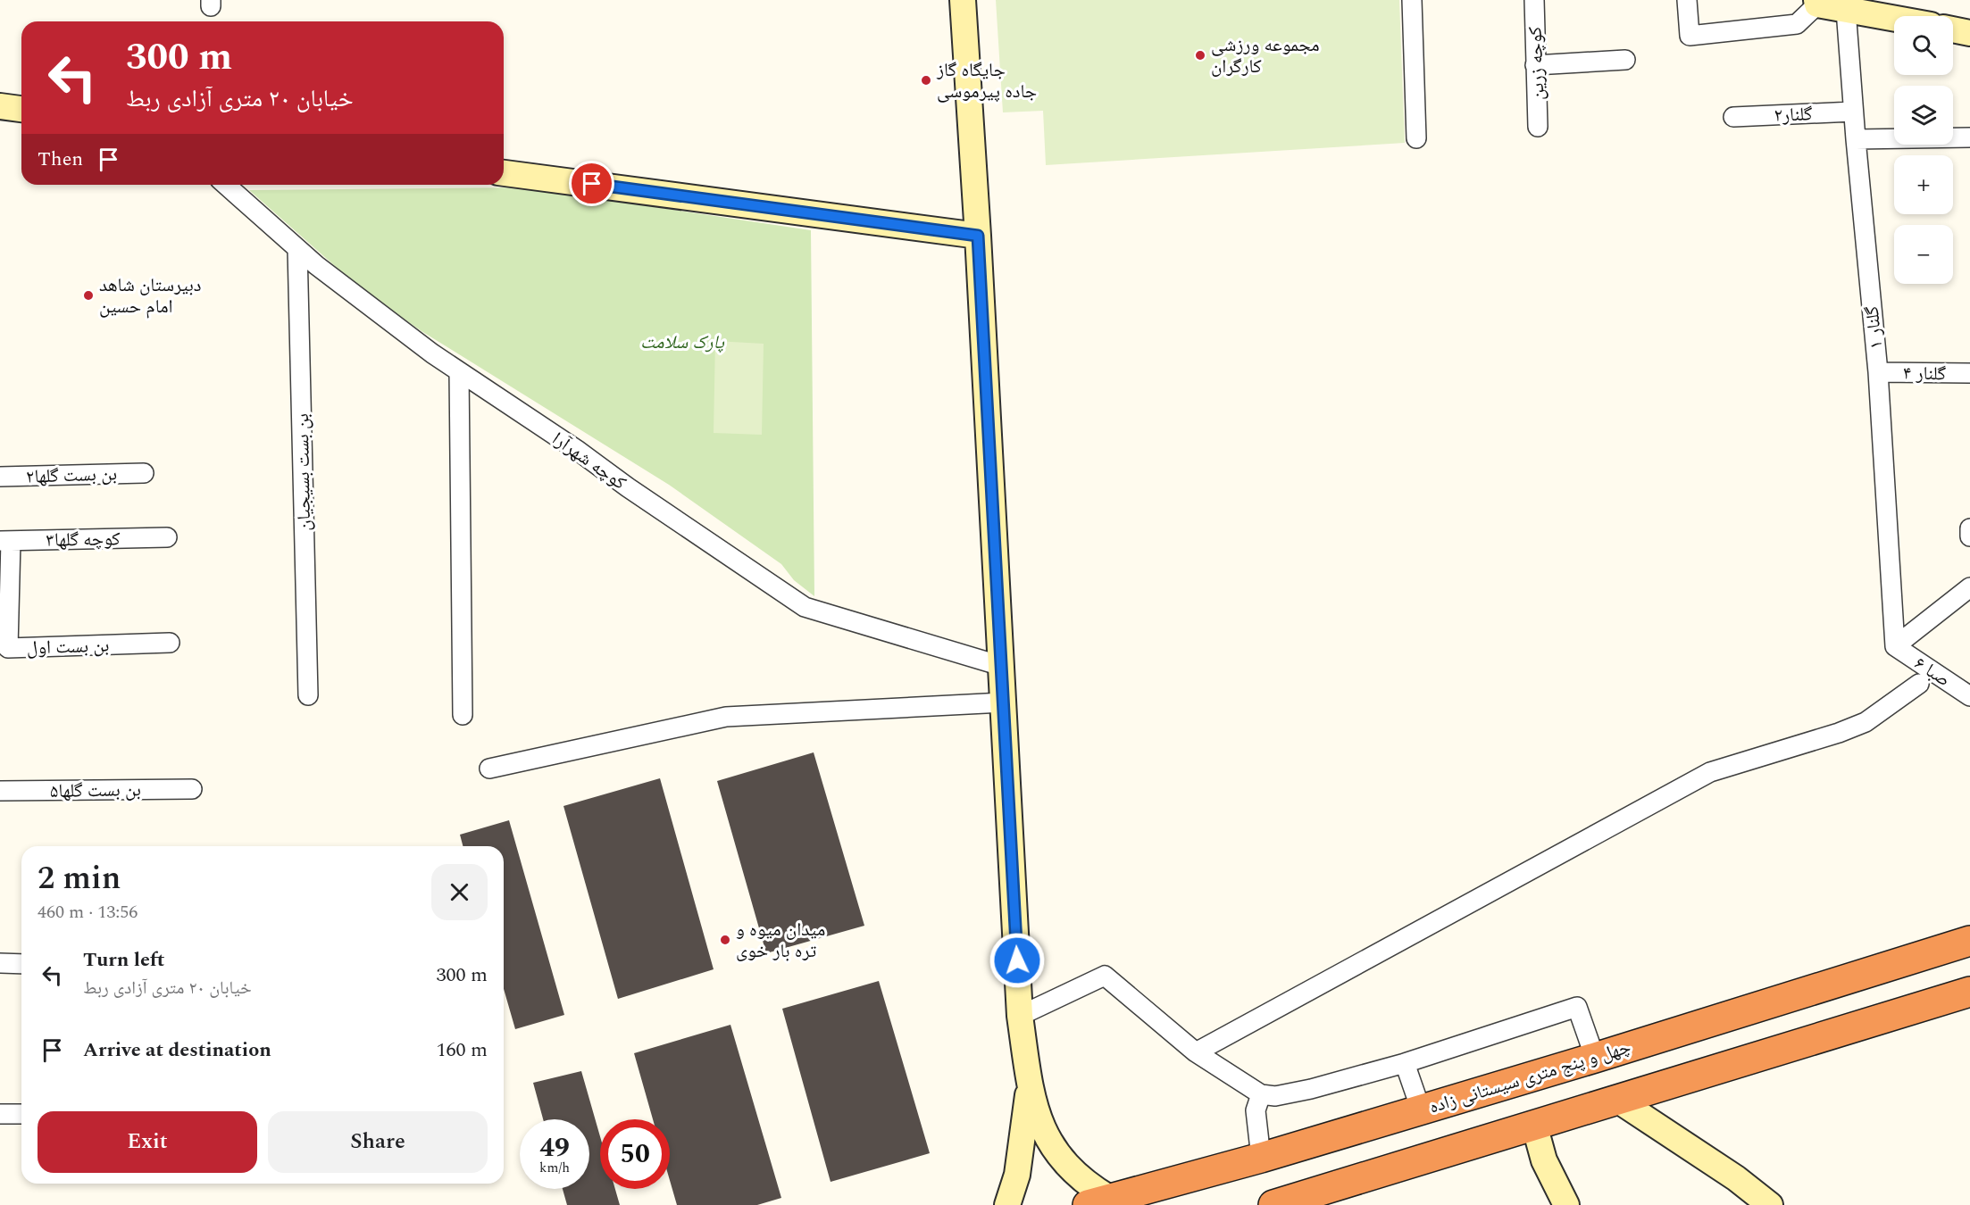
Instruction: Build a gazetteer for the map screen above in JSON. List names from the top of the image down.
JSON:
{
  "streets": {
    "highway": ["چهل و پنج متری سیستانی زاده"],
    "street": [
      "کوچه زرین",
      "گلنار۲",
      "۱ گلنار",
      "گلنار ۴",
      "کوچه شهرآرا",
      "بن بست بسیجیان",
      "بن بست گلها۲",
      "کوچه گلها۳",
      "بن بست اول",
      "صبا ۶",
      "بن بست گلها۵"
    ]
  },
  "crossings": [
    ["گلنار۲", "۱ گلنار"],
    ["۱ گلنار", "گلنار ۴"],
    ["۱ گلنار", "صبا ۶"],
    ["کوچه شهرآرا", "بن بست بسیجیان"],
    ["کوچه گلها۳", "بن بست اول"]
  ],
  "parks": ["پارک سلامت"],
  "places": [
    "مجموعه ورزشی کارگران",
    "جایگاه گاز جاده پیرموسی",
    "دبیرستان شاهد امام حسین",
    "میدان میوه و تره بار خوی"
  ],
  "page": {
    "map_buttons": ["+", "−"],
    "turn": ["300 m", "خیابان ۲۰ متری آزادی ربط"],
    "then": "Then",
    "heading": ["2 min", "460 m · 13:56"],
    "list": [
      {
        "name": "Turn left",
        "note": "خیابان ۲۰ متری آزادی ربط",
        "value": "300 m"
      },
      {
        "name": "Arrive at destination",
        "value": "160 m"
      }
    ],
    "buttons": ["Exit", "Share"],
    "speed": "49 km/h",
    "limit": "50"
  }
}
